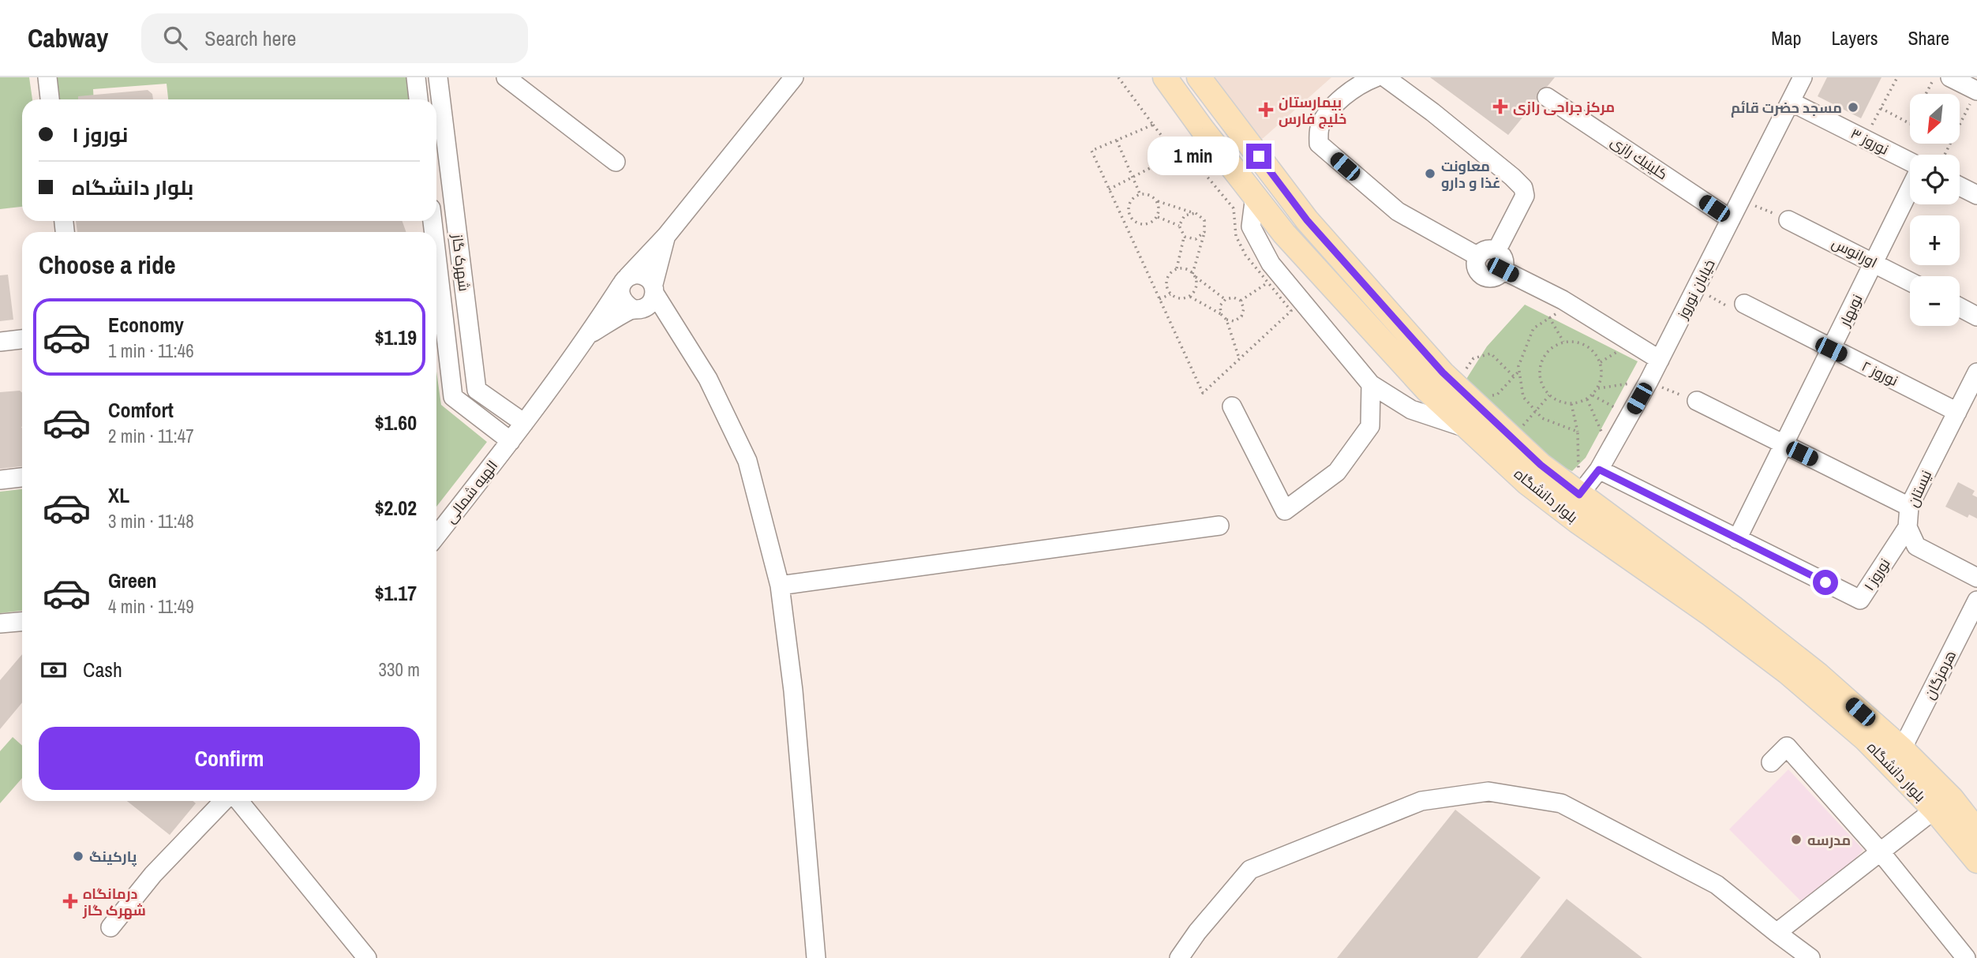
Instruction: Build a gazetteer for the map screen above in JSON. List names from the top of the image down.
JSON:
{
  "streets": {
    "main road": ["بلوار دانشگاه"],
    "street": [
      "نوروز ۳",
      "كلينيك رازی",
      "اورانوس",
      "شهرک گاز",
      "خیابان نوروز",
      "نوبهار",
      "نوروز ۲",
      "نیستان",
      "الهیه شمالی",
      "نوروز ۱",
      "هرمزگان"
    ]
  },
  "crossings": [
    ["نوروز ۳", "خیابان نوروز"],
    ["كلينيك رازی", "خیابان نوروز"],
    ["اورانوس", "نوبهار"],
    ["شهرک گاز", "الهیه شمالی"],
    ["خیابان نوروز", "بلوار دانشگاه"],
    ["خیابان نوروز", "نوروز ۱"],
    ["نوبهار", "نوروز ۲"],
    ["نوبهار", "نوروز ۱"],
    ["نوروز ۲", "نیستان"],
    ["نیستان", "نوروز ۱"],
    ["بلوار دانشگاه", "هرمزگان"]
  ],
  "places": {
    "health": ["مرکز جراحی رازی", "بیمارستان خلیج فارس", "درمانگاه شهرک گاز"],
    "other": [
      "مسجد حضرت قائم",
      "معاونت غذا و دارو",
      "مدرسه",
      "پارکینگ"
    ]
  },
  "north": "bottom left",
  "page": {
    "header": "Cabway",
    "search": "Search here",
    "nav": ["Map", "Layers", "Share"],
    "map_buttons": ["+", "−"],
    "banner": ["نوروز ۱", "بلوار دانشگاه"],
    "bubble": "1 min",
    "heading": "Choose a ride",
    "list": [
      {
        "name": "Economy",
        "note": "1 min · 11:46",
        "value": "$1.19"
      },
      {
        "name": "Comfort",
        "note": "2 min · 11:47",
        "value": "$1.60"
      },
      {
        "name": "XL",
        "note": "3 min · 11:48",
        "value": "$2.02"
      },
      {
        "name": "Green",
        "note": "4 min · 11:49",
        "value": "$1.17"
      }
    ],
    "pay": ["Cash", "330 m"],
    "buttons": "Confirm"
  }
}
